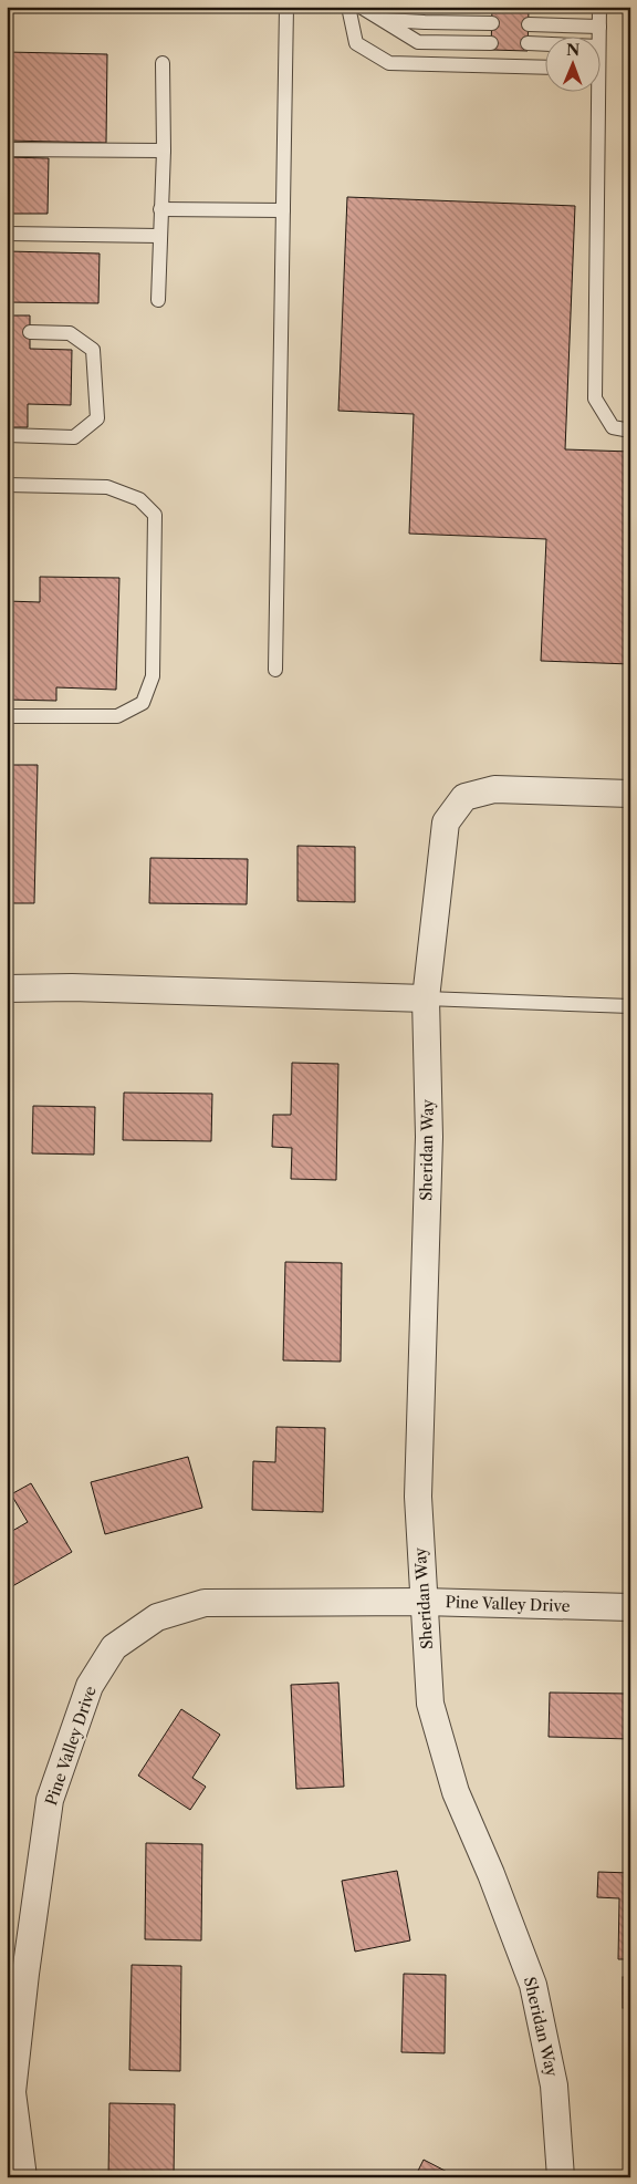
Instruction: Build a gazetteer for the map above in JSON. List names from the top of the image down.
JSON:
{
  "streets": {
    "street": ["Sheridan Way", "Pine Valley Drive"]
  },
  "crossings": [
    ["Sheridan Way", "Pine Valley Drive"]
  ],
  "north": "top"
}
